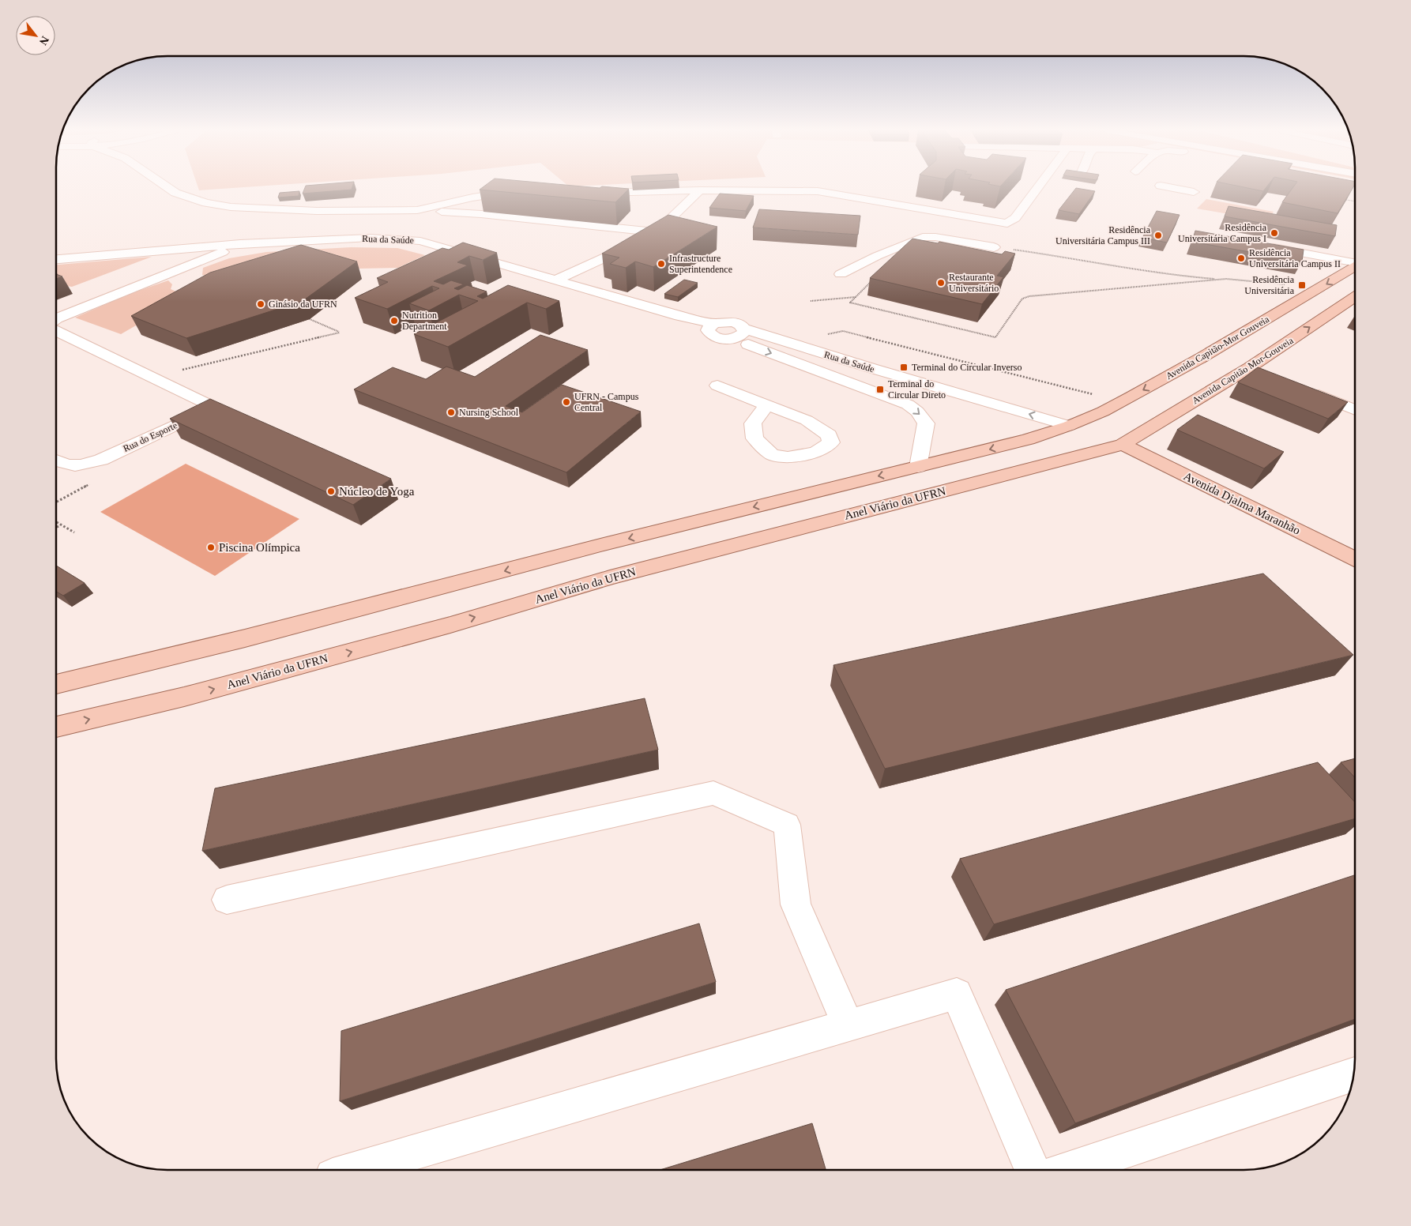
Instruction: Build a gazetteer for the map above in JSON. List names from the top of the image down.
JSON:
{
  "streets": {
    "main road": [
      "Avenida Capitão-Mor Gouveia",
      "Avenida Capitão Mor-Gouveia",
      "Anel Viário da UFRN",
      "Avenida Djalma Maranhão"
    ],
    "street": ["Rua da Saúde", "Rua do Esporte"]
  },
  "crossings": [
    ["Rua da Saúde", "Avenida Capitão-Mor Gouveia"],
    ["Avenida Capitão Mor-Gouveia", "Anel Viário da UFRN"],
    ["Avenida Capitão Mor-Gouveia", "Avenida Djalma Maranhão"],
    ["Anel Viário da UFRN", "Avenida Djalma Maranhão"]
  ],
  "one_way": ["Avenida Capitão-Mor Gouveia", "Avenida Capitão Mor-Gouveia"],
  "places": {
    "other": [
      "Residência Universitária Campus I",
      "Residência Universitária Campus III",
      "Residência Universitária Campus II",
      "Infrastructure Superintendence",
      "Restaurante Universitário",
      "Ginásio da UFRN",
      "Nutrition Department",
      "UFRN - Campus Central",
      "Nursing School",
      "Núcleo de Yoga",
      "Piscina Olímpica"
    ],
    "transit": ["Residência Universitária", "Terminal do Circular Inverso", "Terminal do Circular Direto"]
  },
  "north": "bottom right"
}
